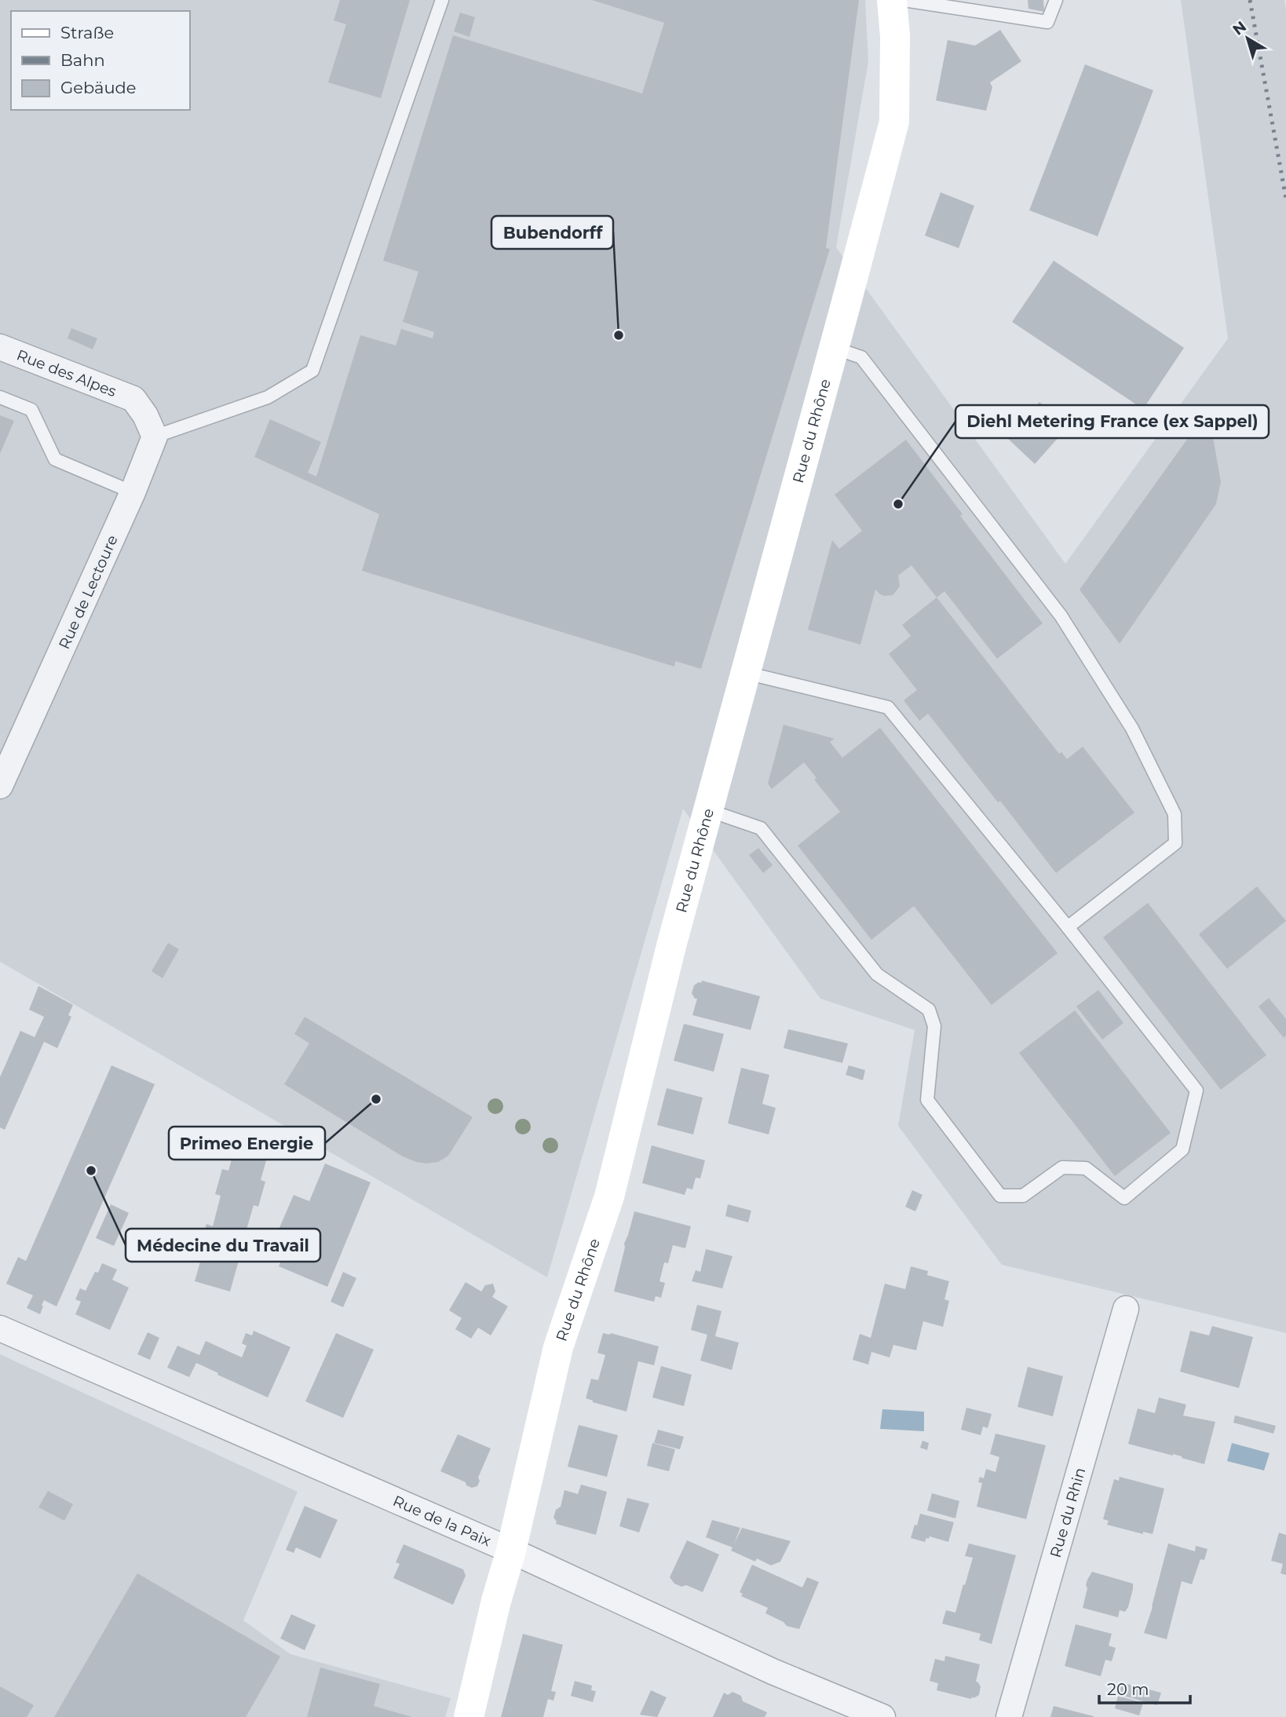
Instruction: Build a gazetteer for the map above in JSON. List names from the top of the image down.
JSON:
{
  "streets": {
    "street": [
      "Rue des Alpes",
      "Rue du Rhône",
      "Rue de Lectoure",
      "Rue du Rhin",
      "Rue de la Paix"
    ]
  },
  "crossings": [
    ["Rue des Alpes", "Rue de Lectoure"],
    ["Rue du Rhône", "Rue de la Paix"]
  ],
  "places": [
    "Bubendorff",
    "Diehl Metering France (ex Sappel)",
    "Primeo Energie",
    "Médecine du Travail"
  ],
  "legend": ["Straße", "Bahn", "Gebäude"],
  "scale_bar": "20 m",
  "north": "top left"
}
